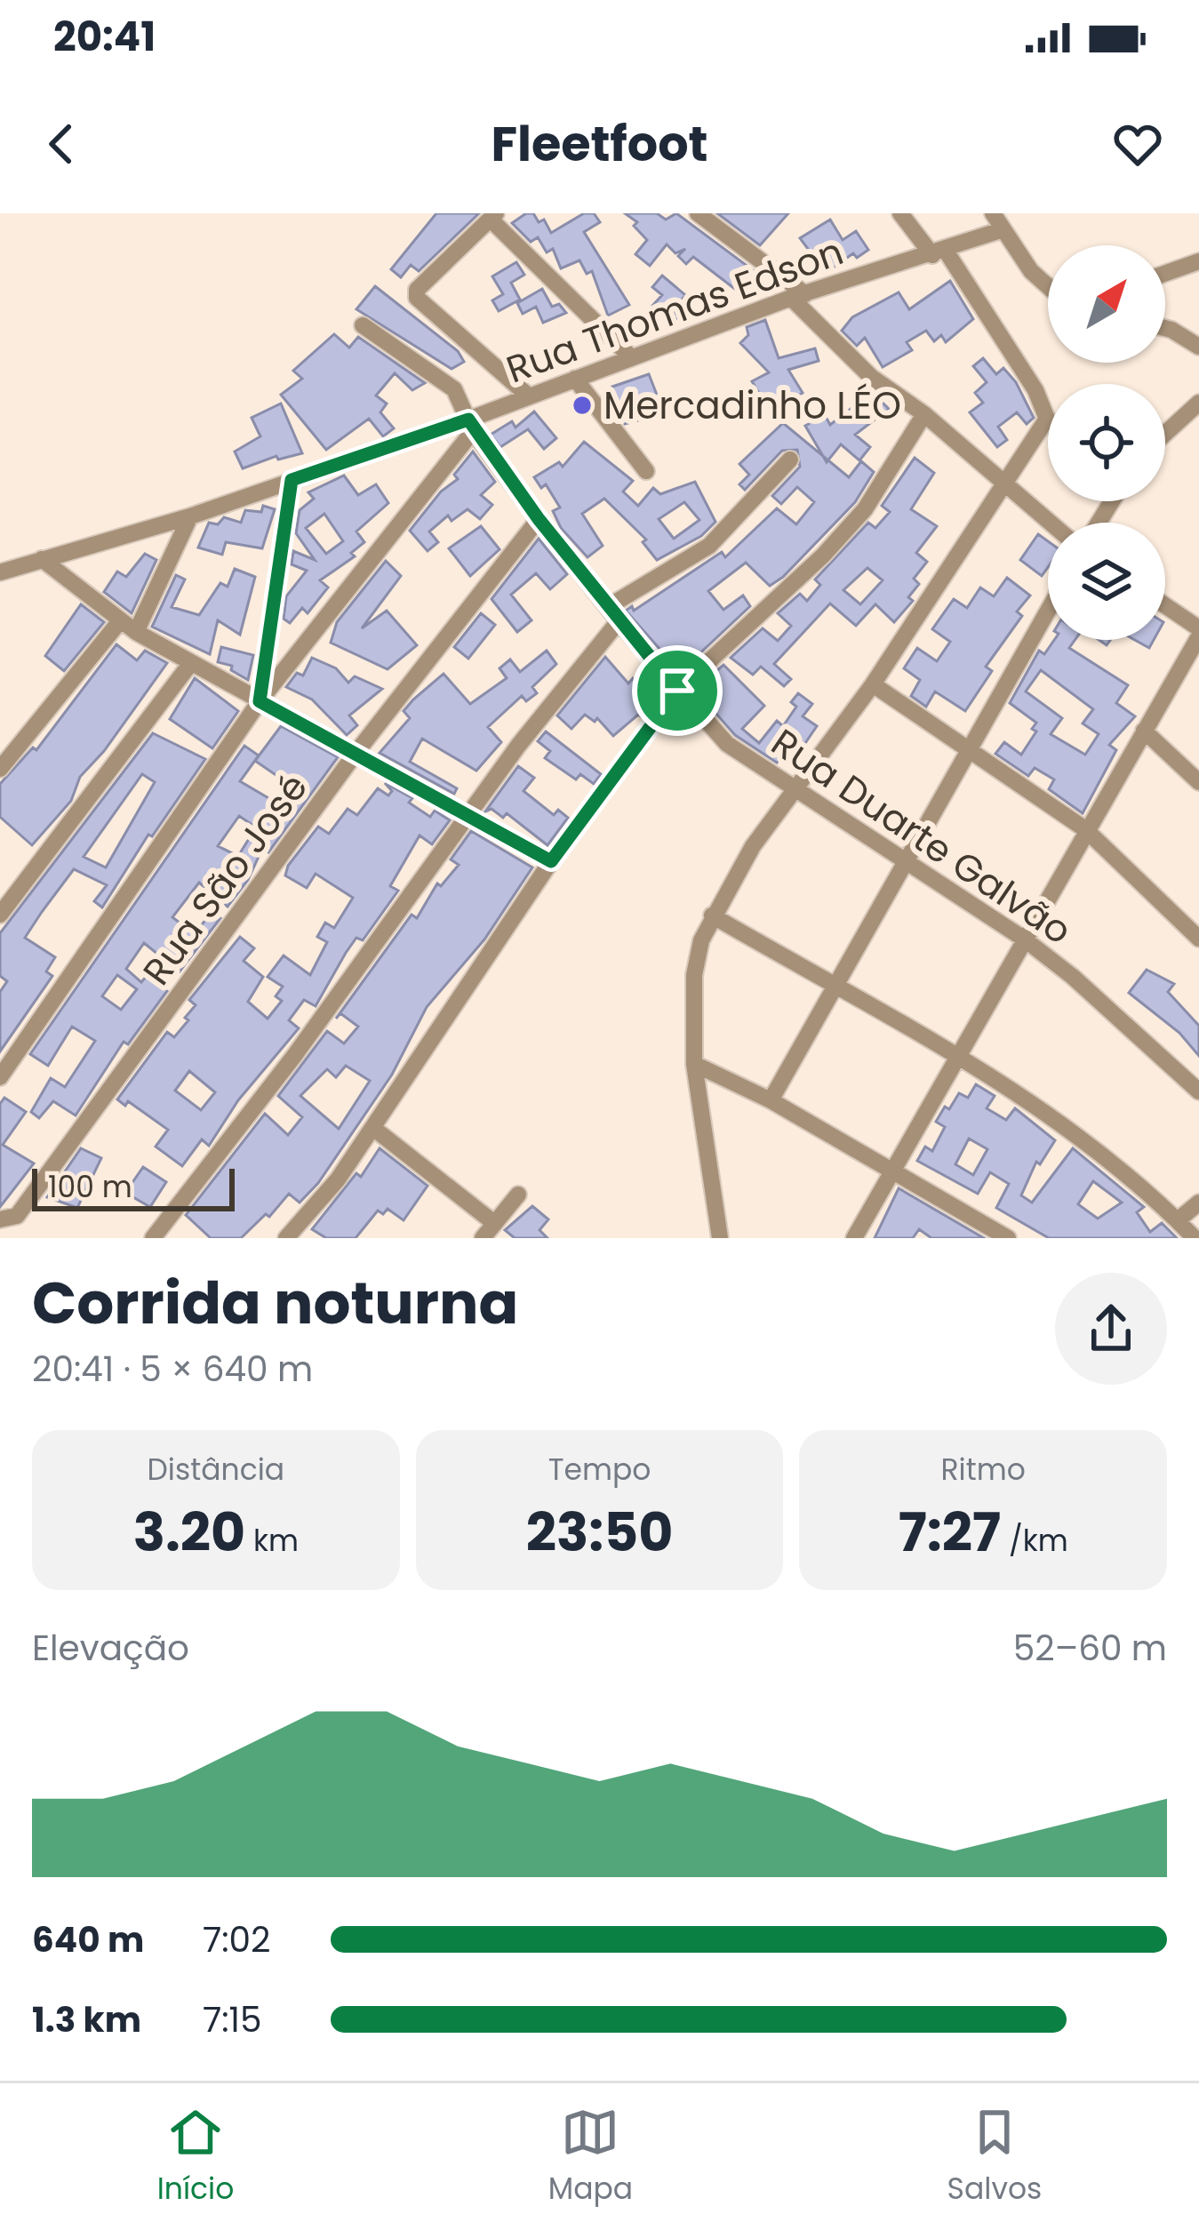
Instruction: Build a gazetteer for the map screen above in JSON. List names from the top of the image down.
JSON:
{
  "streets": {
    "street": ["Rua Thomas Edson", "Rua Duarte Galvão", "Rua São José"]
  },
  "crossings": [
    ["Rua Thomas Edson", "Rua Duarte Galvão"],
    ["Rua Duarte Galvão", "Rua São José"]
  ],
  "places": ["Mercadinho LÉO"],
  "scale_bar": "100 m",
  "north": "top right",
  "page": {
    "status": "20:41",
    "header": "Fleetfoot",
    "scale": "100 m",
    "heading": ["Corrida noturna", "20:41 · 5 × 640 m"],
    "stats": [
      ["Distância", "3.20 km"],
      ["Tempo", "23:50"],
      ["Ritmo", "7:27 /km"]
    ],
    "chart": ["Elevação", "52–60 m"],
    "list": [
      {
        "name": "640 m",
        "note": "7:02"
      },
      {
        "name": "1.3 km",
        "note": "7:15"
      }
    ],
    "tabs": ["Início", "Mapa", "Salvos"]
  }
}
